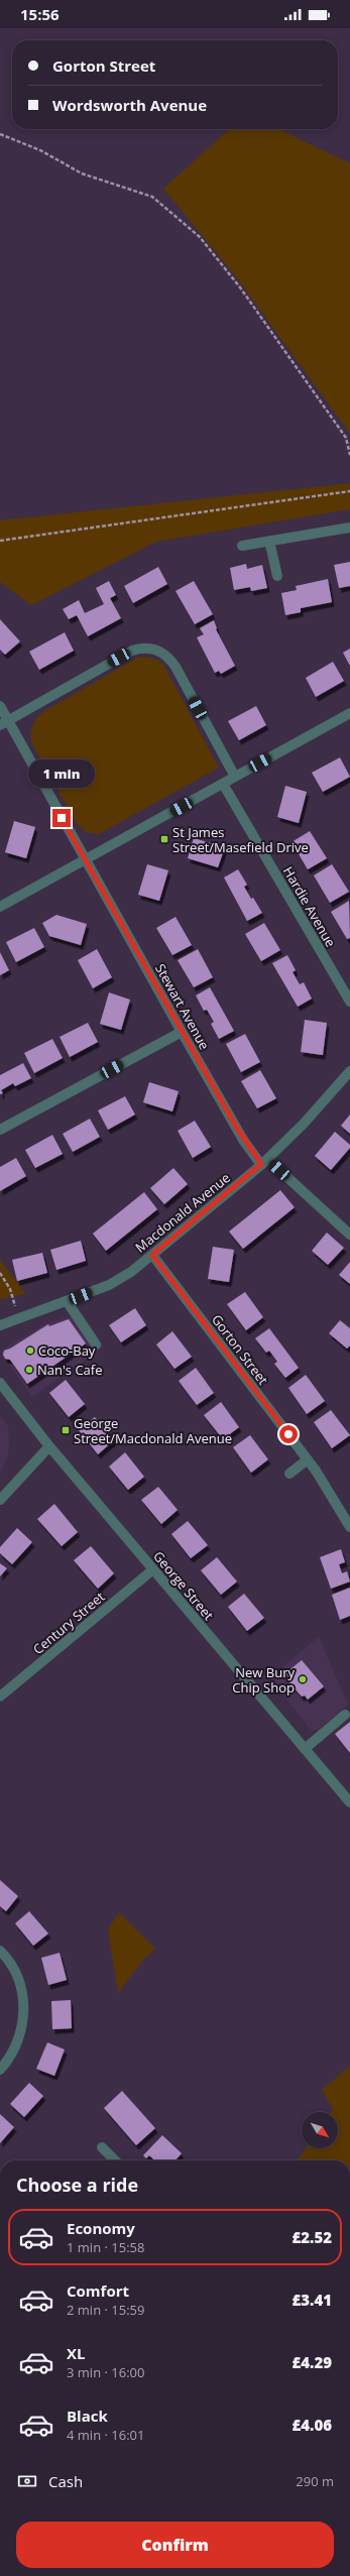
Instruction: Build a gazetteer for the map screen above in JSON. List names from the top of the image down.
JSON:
{
  "streets": {
    "street": [
      "Hardie Avenue",
      "Stewart Avenue",
      "Macdonald Avenue",
      "Gorton Street",
      "George Street",
      "Century Street"
    ]
  },
  "crossings": [
    ["Stewart Avenue", "Macdonald Avenue"],
    ["Macdonald Avenue", "Gorton Street"],
    ["George Street", "Century Street"]
  ],
  "places": {
    "transit": ["St James Street/Masefield Drive", "George Street/Macdonald Avenue"],
    "other": ["Coco-Bay", "Nan's Cafe", "New Bury Chip Shop"]
  },
  "north": "bottom right",
  "page": {
    "status": "15:56",
    "banner": ["Gorton Street", "Wordsworth Avenue"],
    "bubble": "1 min",
    "heading": "Choose a ride",
    "list": [
      {
        "name": "Economy",
        "note": "1 min · 15:58",
        "value": "£2.52"
      },
      {
        "name": "Comfort",
        "note": "2 min · 15:59",
        "value": "£3.41"
      },
      {
        "name": "XL",
        "note": "3 min · 16:00",
        "value": "£4.29"
      },
      {
        "name": "Black",
        "note": "4 min · 16:01",
        "value": "£4.06"
      }
    ],
    "pay": ["Cash", "290 m"],
    "buttons": "Confirm"
  }
}
